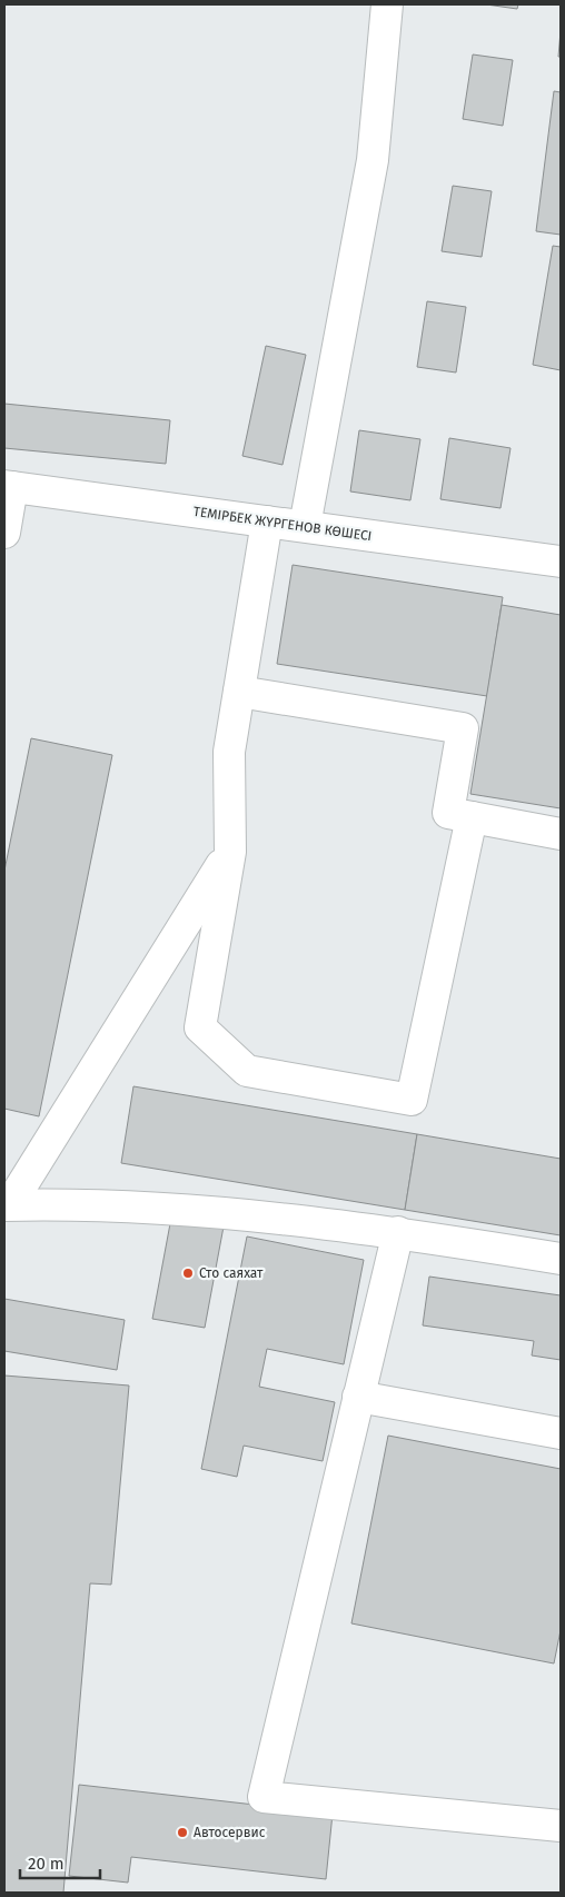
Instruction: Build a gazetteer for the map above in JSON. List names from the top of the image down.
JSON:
{
  "streets": {
    "street": ["ТЕМІРБЕК ЖҮРГЕНОВ КӨШЕСІ"]
  },
  "places": ["Сто саяхат", "Автосервис"],
  "scale_bar": "20 m"
}
